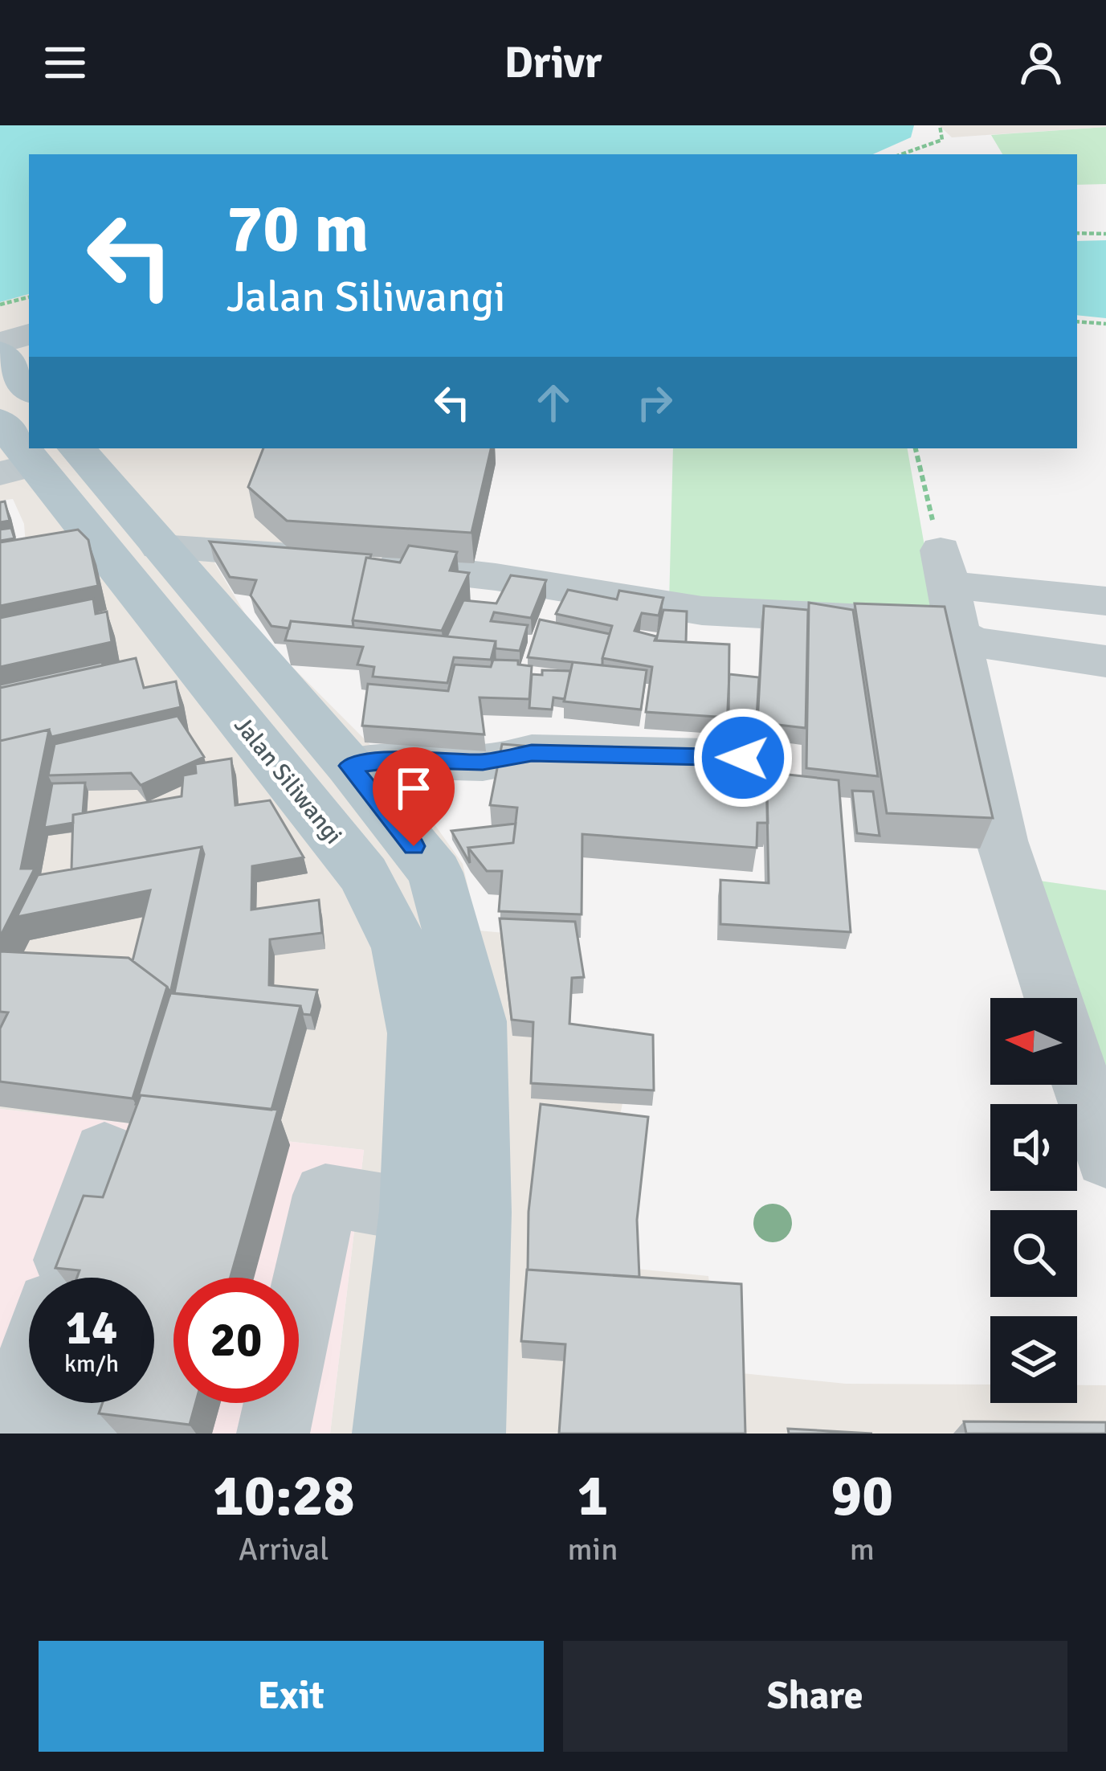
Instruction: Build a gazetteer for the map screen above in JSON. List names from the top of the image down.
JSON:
{
  "streets": {
    "main road": ["Jalan Siliwangi"]
  },
  "north": "left",
  "page": {
    "header": "Drivr",
    "turn": ["70 m", "Jalan Siliwangi"],
    "speed": "14 km/h",
    "limit": "20",
    "eta": [
      "10:28",
      "Arrival",
      "1",
      "min",
      "90",
      "m"
    ],
    "buttons": ["Exit", "Share"]
  }
}
